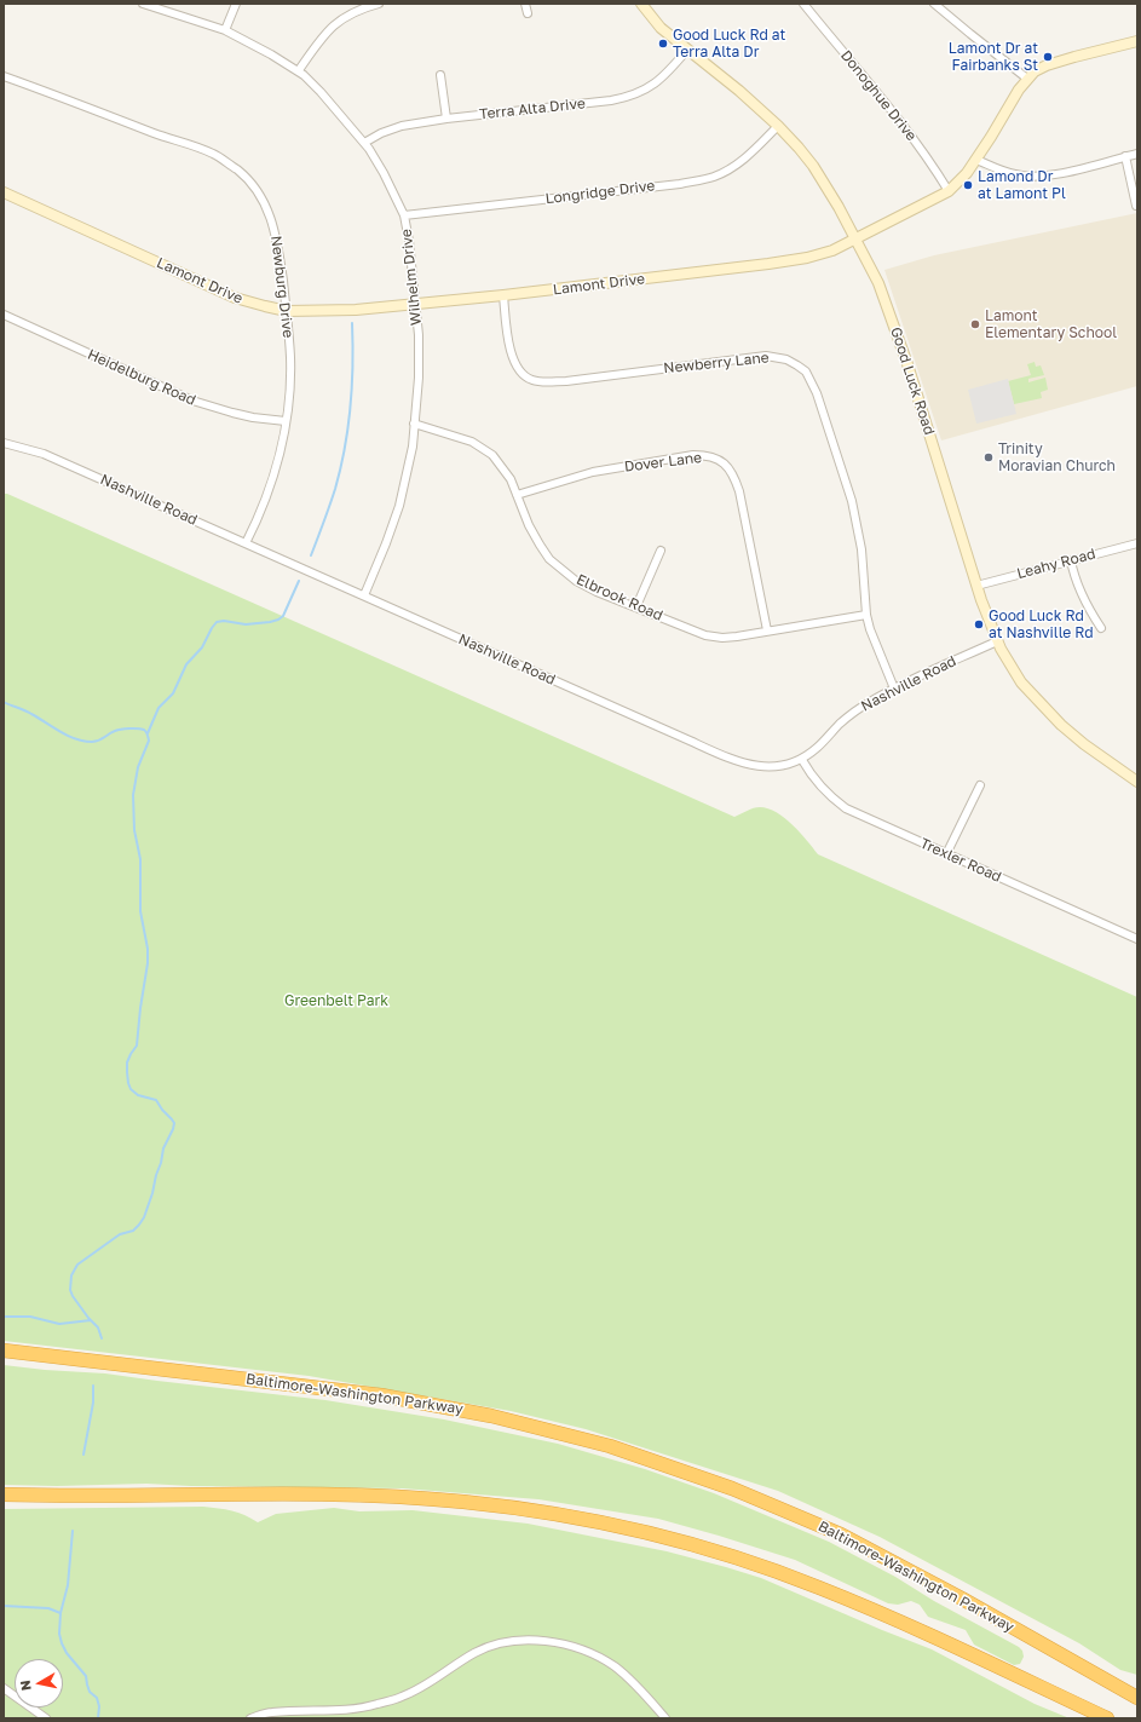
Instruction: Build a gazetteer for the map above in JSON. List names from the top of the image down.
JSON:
{
  "streets": {
    "highway": ["Baltimore-Washington Parkway"],
    "street": [
      "Donoghue Drive",
      "Terra Alta Drive",
      "Longridge Drive",
      "Wilhelm Drive",
      "Lamont Drive",
      "Newburg Drive",
      "Newberry Lane",
      "Heidelburg Road",
      "Good Luck Road",
      "Dover Lane",
      "Nashville Road",
      "Leahy Road",
      "Elbrook Road",
      "Trexler Road"
    ]
  },
  "crossings": [
    ["Donoghue Drive", "Lamont Drive"],
    ["Terra Alta Drive", "Wilhelm Drive"],
    ["Terra Alta Drive", "Good Luck Road"],
    ["Longridge Drive", "Wilhelm Drive"],
    ["Longridge Drive", "Good Luck Road"],
    ["Wilhelm Drive", "Lamont Drive"],
    ["Wilhelm Drive", "Nashville Road"],
    ["Wilhelm Drive", "Elbrook Road"],
    ["Lamont Drive", "Newburg Drive"],
    ["Lamont Drive", "Newberry Lane"],
    ["Lamont Drive", "Good Luck Road"],
    ["Newburg Drive", "Heidelburg Road"],
    ["Newburg Drive", "Nashville Road"],
    ["Newberry Lane", "Nashville Road"],
    ["Newberry Lane", "Elbrook Road"],
    ["Good Luck Road", "Nashville Road"],
    ["Good Luck Road", "Leahy Road"],
    ["Dover Lane", "Elbrook Road"],
    ["Nashville Road", "Trexler Road"]
  ],
  "parks": ["Greenbelt Park"],
  "places": [
    "Good Luck Rd at Terra Alta Dr",
    "Lamont Dr at Fairbanks St",
    "Lamond Dr at Lamont Pl",
    "Lamont Elementary School",
    "Trinity Moravian Church",
    "Good Luck Rd at Nashville Rd"
  ],
  "north": "left"
}
